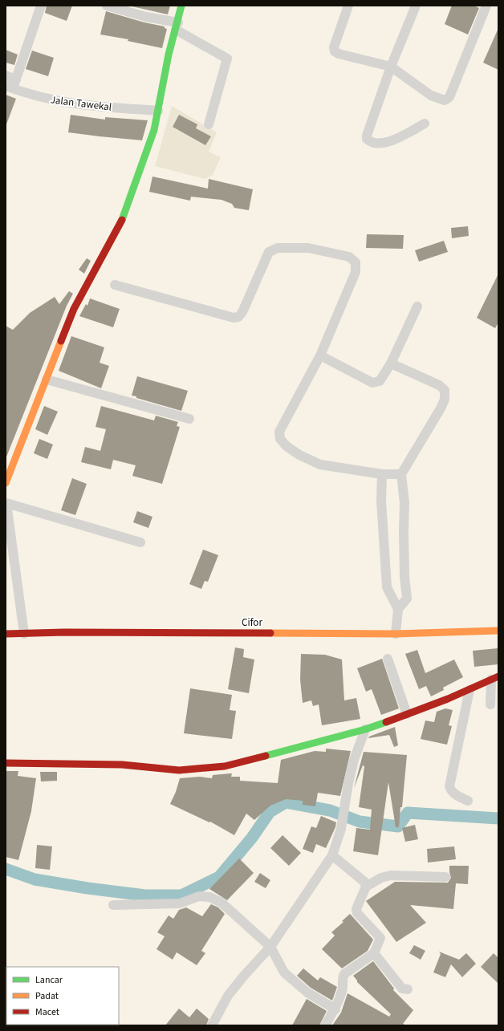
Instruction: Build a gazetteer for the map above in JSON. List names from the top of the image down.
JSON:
{
  "streets": {
    "street": ["Jalan Tawekal", "Cifor"]
  },
  "legend": ["Lancar", "Padat", "Macet"]
}
